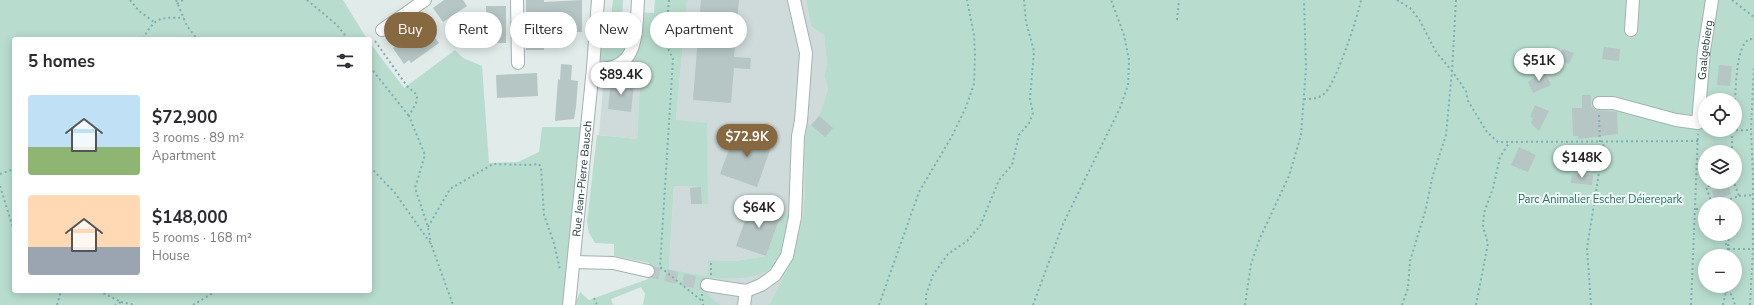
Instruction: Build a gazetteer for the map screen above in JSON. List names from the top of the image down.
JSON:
{
  "streets": {
    "street": ["Gaalgebierg", "Rue Jean-Pierre Bausch"]
  },
  "parks": ["Parc Animalier Escher Déierepark"],
  "page": {
    "chip": [
      "Buy",
      "Rent",
      "Filters",
      "New",
      "Apartment"
    ],
    "heading": "5 homes",
    "price": [
      "$51K",
      "$89.4K",
      "$72.9K",
      "$148K",
      "$64K"
    ],
    "list": [
      {
        "name": "$72,900",
        "note": "3 rooms · 89 m² · Apartment"
      },
      {
        "name": "$148,000",
        "note": "5 rooms · 168 m² · House"
      }
    ],
    "map_buttons": ["+", "−"]
  }
}
